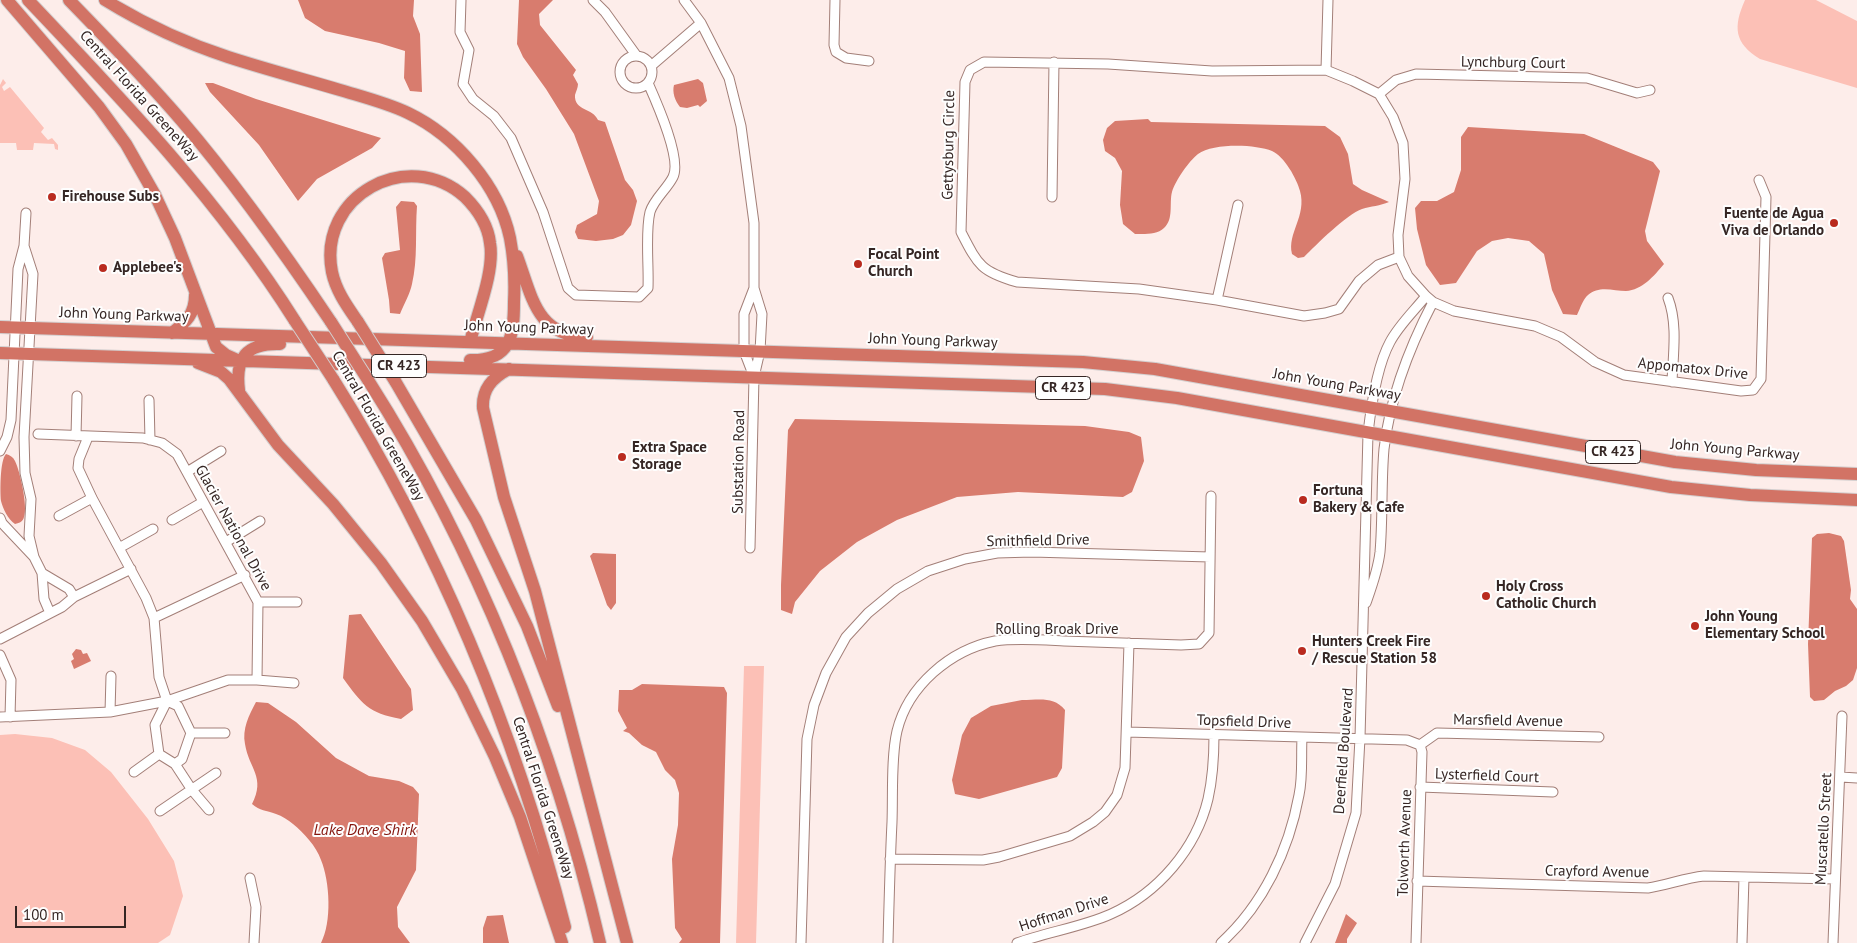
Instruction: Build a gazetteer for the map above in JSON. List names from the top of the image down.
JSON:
{
  "streets": {
    "highway": ["Central Florida GreeneWay", "John Young Parkway", "CR 423"],
    "street": [
      "Lynchburg Court",
      "Gettysburg Circle",
      "Appomatox Drive",
      "Substation Road",
      "Glacier National Drive",
      "Smithfield Drive",
      "Rolling Broak Drive",
      "Marsfield Avenue",
      "Topsfield Drive",
      "Deerfield Boulevard",
      "Lysterfield Court",
      "Muscatello Street",
      "Tolworth Avenue",
      "Crayford Avenue",
      "Hoffman Drive"
    ]
  },
  "crossings": [
    ["Lynchburg Court", "Gettysburg Circle"],
    ["John Young Parkway", "Deerfield Boulevard"],
    ["CR 423", "Substation Road"],
    ["CR 423", "Deerfield Boulevard"],
    ["Appomatox Drive", "Deerfield Boulevard"],
    ["Smithfield Drive", "Rolling Broak Drive"],
    ["Marsfield Avenue", "Tolworth Avenue"],
    ["Topsfield Drive", "Deerfield Boulevard"],
    ["Topsfield Drive", "Hoffman Drive"],
    ["Lysterfield Court", "Tolworth Avenue"],
    ["Muscatello Street", "Crayford Avenue"],
    ["Tolworth Avenue", "Crayford Avenue"]
  ],
  "water": ["Lake Dave Shirk"],
  "places": [
    "Firehouse Subs",
    "Fuente de Agua Viva de Orlando",
    "Focal Point Church",
    "Applebee's",
    "Extra Space Storage",
    "Fortuna Bakery & Cafe",
    "Holy Cross Catholic Church",
    "John Young Elementary School",
    "Hunters Creek Fire / Rescue Station 58"
  ],
  "scale_bar": "100 m"
}
